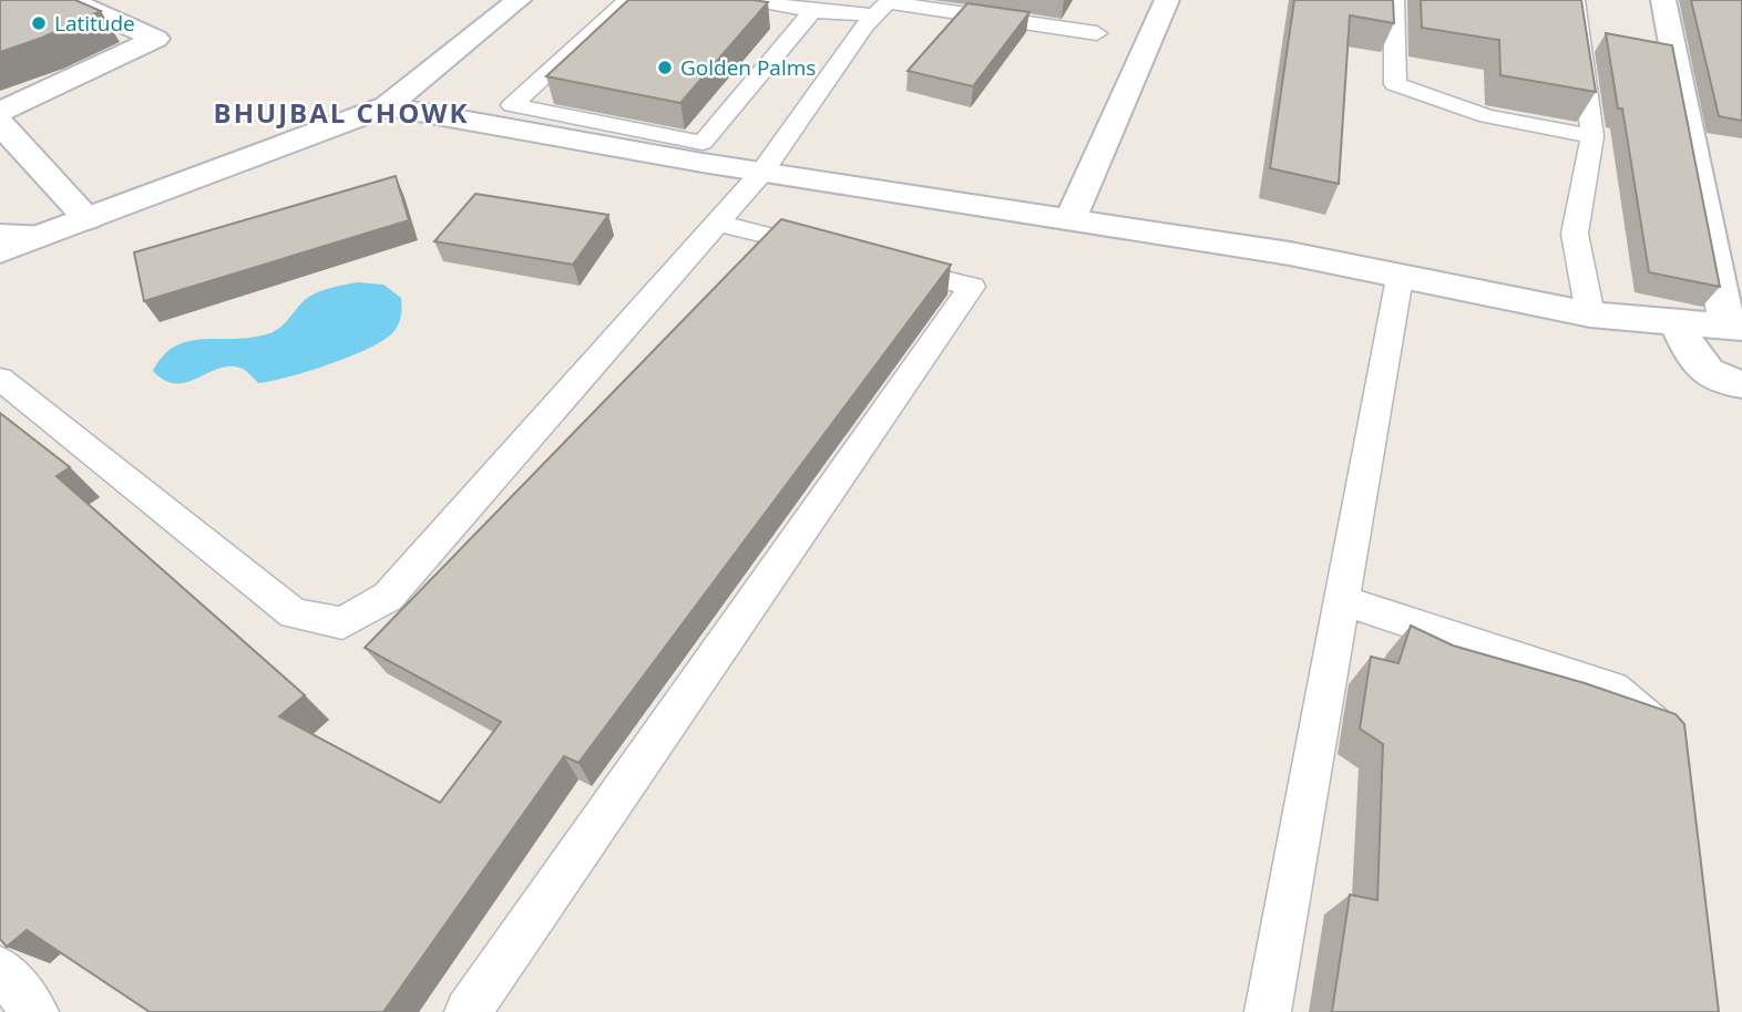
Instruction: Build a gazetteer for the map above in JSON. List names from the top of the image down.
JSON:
{
  "districts": ["BHUJBAL CHOWK"],
  "places": ["Latitude", "Golden Palms"]
}
